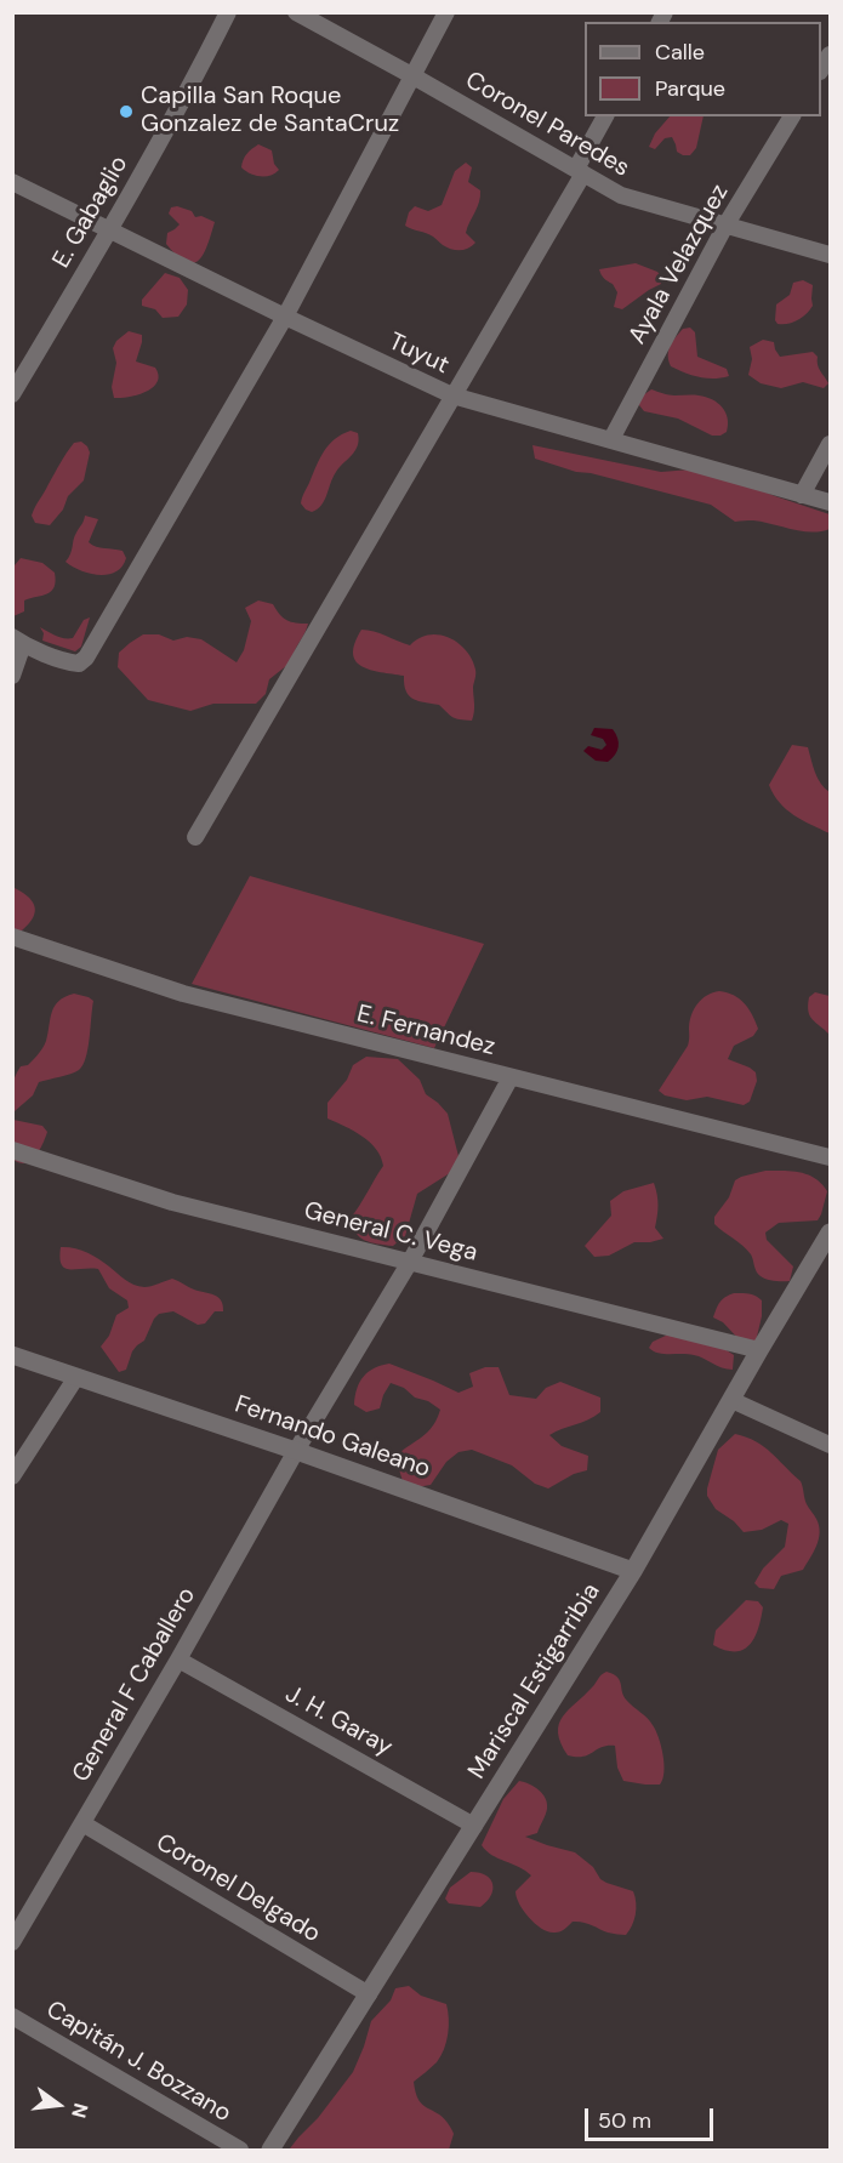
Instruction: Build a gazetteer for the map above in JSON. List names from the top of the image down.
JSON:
{
  "streets": {
    "street": [
      "Coronel Paredes",
      "E. Gabaglio",
      "Ayala Velazquez",
      "Tuyut",
      "E. Fernandez",
      "General C. Vega",
      "Fernando Galeano",
      "Mariscal Estigarribia",
      "General F Caballero",
      "J. H. Garay",
      "Coronel Delgado",
      "Capitán J. Bozzano"
    ]
  },
  "crossings": [
    ["Coronel Paredes", "Ayala Velazquez"],
    ["E. Gabaglio", "Tuyut"],
    ["Ayala Velazquez", "Tuyut"],
    ["E. Fernandez", "General F Caballero"],
    ["General C. Vega", "Mariscal Estigarribia"],
    ["General C. Vega", "General F Caballero"],
    ["Fernando Galeano", "Mariscal Estigarribia"],
    ["Fernando Galeano", "General F Caballero"],
    ["Mariscal Estigarribia", "J. H. Garay"],
    ["Mariscal Estigarribia", "Coronel Delgado"],
    ["General F Caballero", "J. H. Garay"],
    ["General F Caballero", "Coronel Delgado"]
  ],
  "places": ["Capilla San Roque Gonzalez de SantaCruz"],
  "legend": ["Calle", "Parque"],
  "scale_bar": "50 m",
  "north": "right"
}
